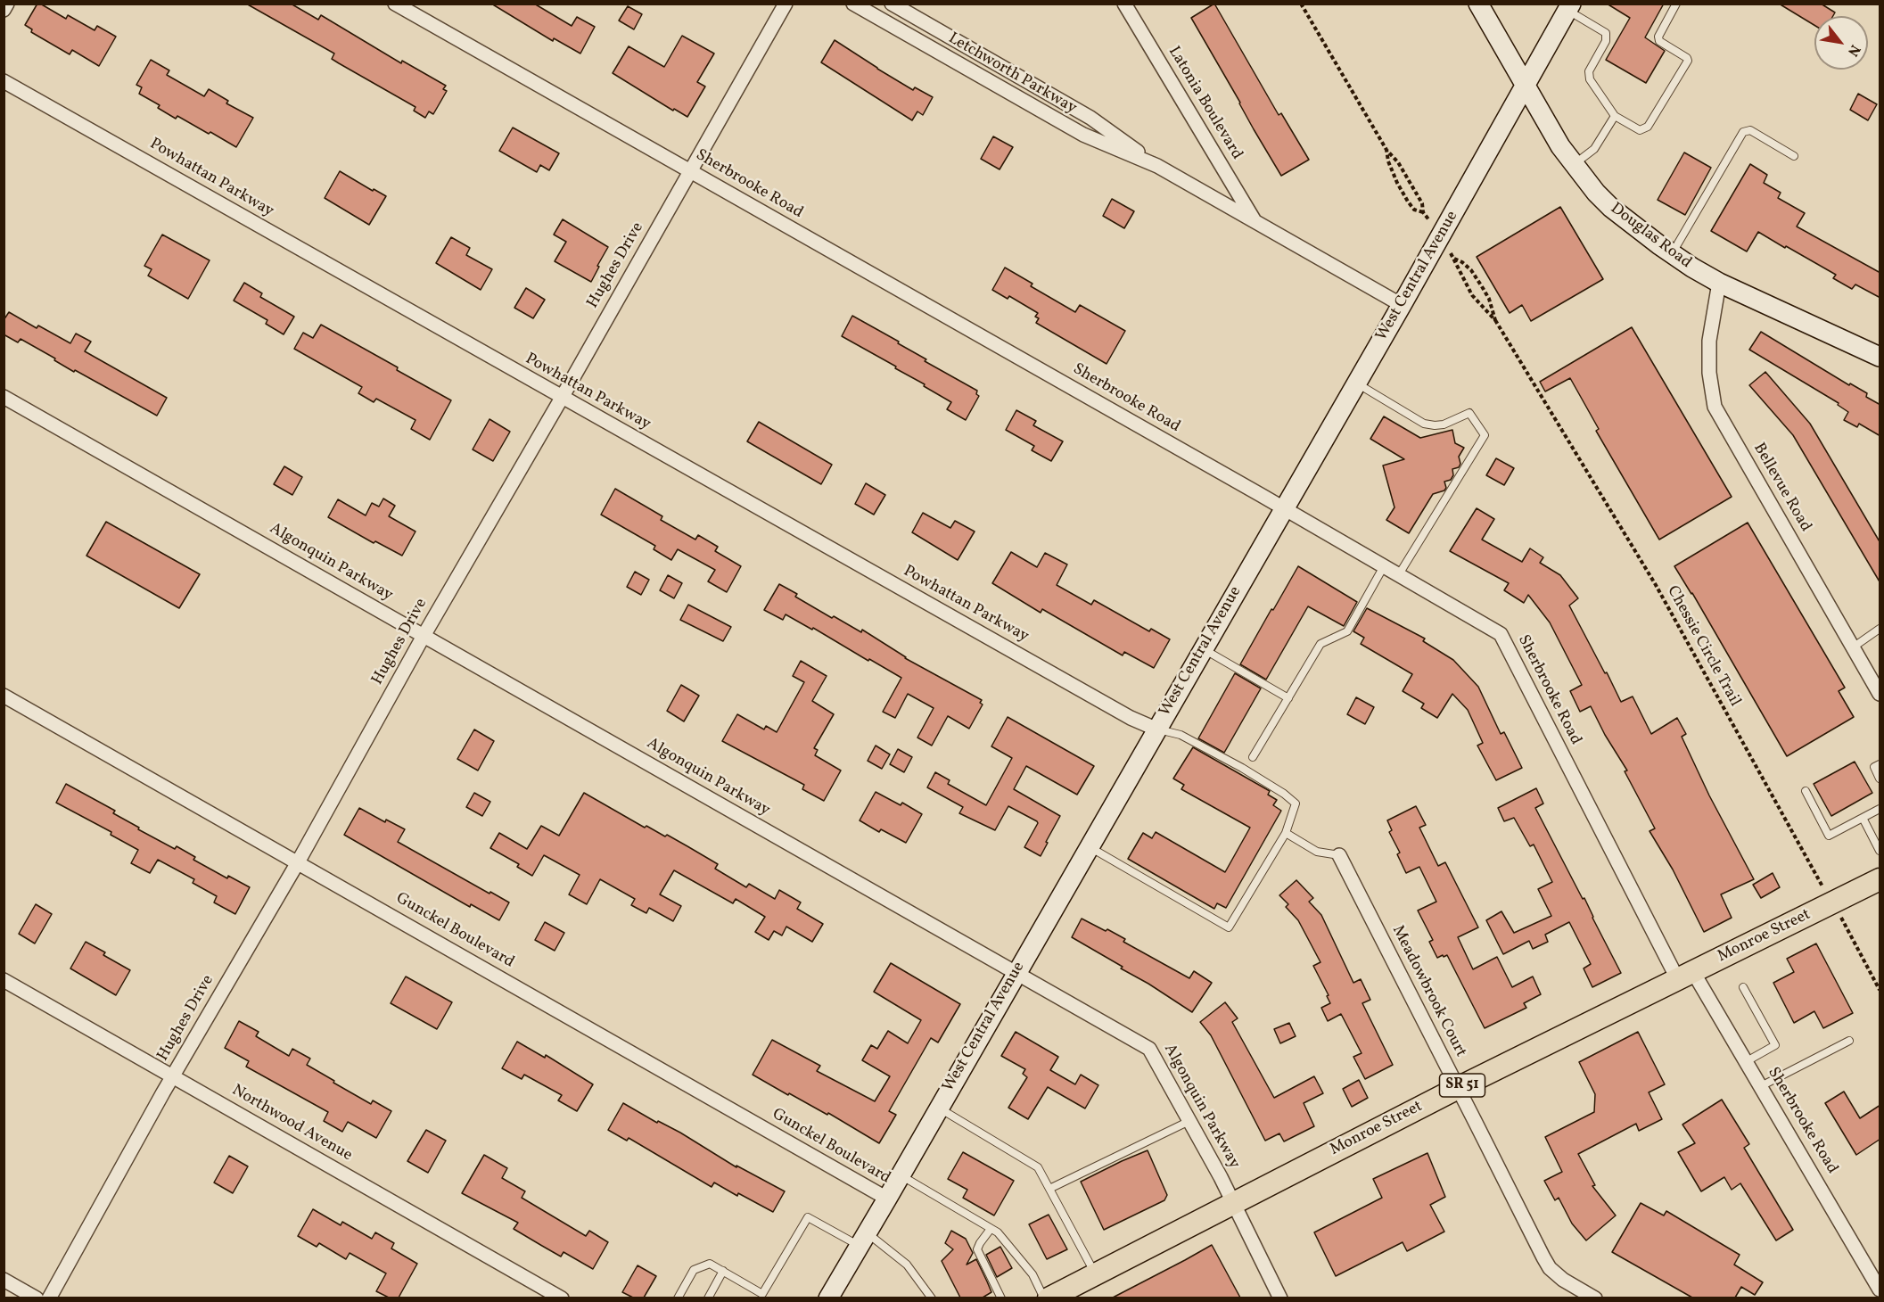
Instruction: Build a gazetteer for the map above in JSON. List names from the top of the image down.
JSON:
{
  "streets": {
    "main road": [
      "Douglas Road",
      "West Central Avenue",
      "Monroe Street",
      "SR 51"
    ],
    "street": [
      "Letchworth Parkway",
      "Latonia Boulevard",
      "Powhattan Parkway",
      "Sherbrooke Road",
      "Hughes Drive",
      "Bellevue Road",
      "Algonquin Parkway",
      "Gunckel Boulevard",
      "Meadowbrook Court",
      "Northwood Avenue"
    ],
    "path": ["Chessie Circle Trail"]
  },
  "crossings": [
    ["Letchworth Parkway", "Latonia Boulevard"],
    ["Letchworth Parkway", "West Central Avenue"],
    ["Powhattan Parkway", "Hughes Drive"],
    ["Powhattan Parkway", "West Central Avenue"],
    ["Sherbrooke Road", "Hughes Drive"],
    ["Sherbrooke Road", "West Central Avenue"],
    ["Sherbrooke Road", "Monroe Street"],
    ["Douglas Road", "West Central Avenue"],
    ["Douglas Road", "Bellevue Road"],
    ["Hughes Drive", "Algonquin Parkway"],
    ["Hughes Drive", "Gunckel Boulevard"],
    ["Hughes Drive", "Northwood Avenue"],
    ["West Central Avenue", "Algonquin Parkway"],
    ["West Central Avenue", "Chessie Circle Trail"],
    ["West Central Avenue", "Gunckel Boulevard"],
    ["Algonquin Parkway", "Monroe Street"],
    ["Chessie Circle Trail", "Monroe Street"],
    ["Monroe Street", "Meadowbrook Court"]
  ],
  "north": "bottom right"
}
